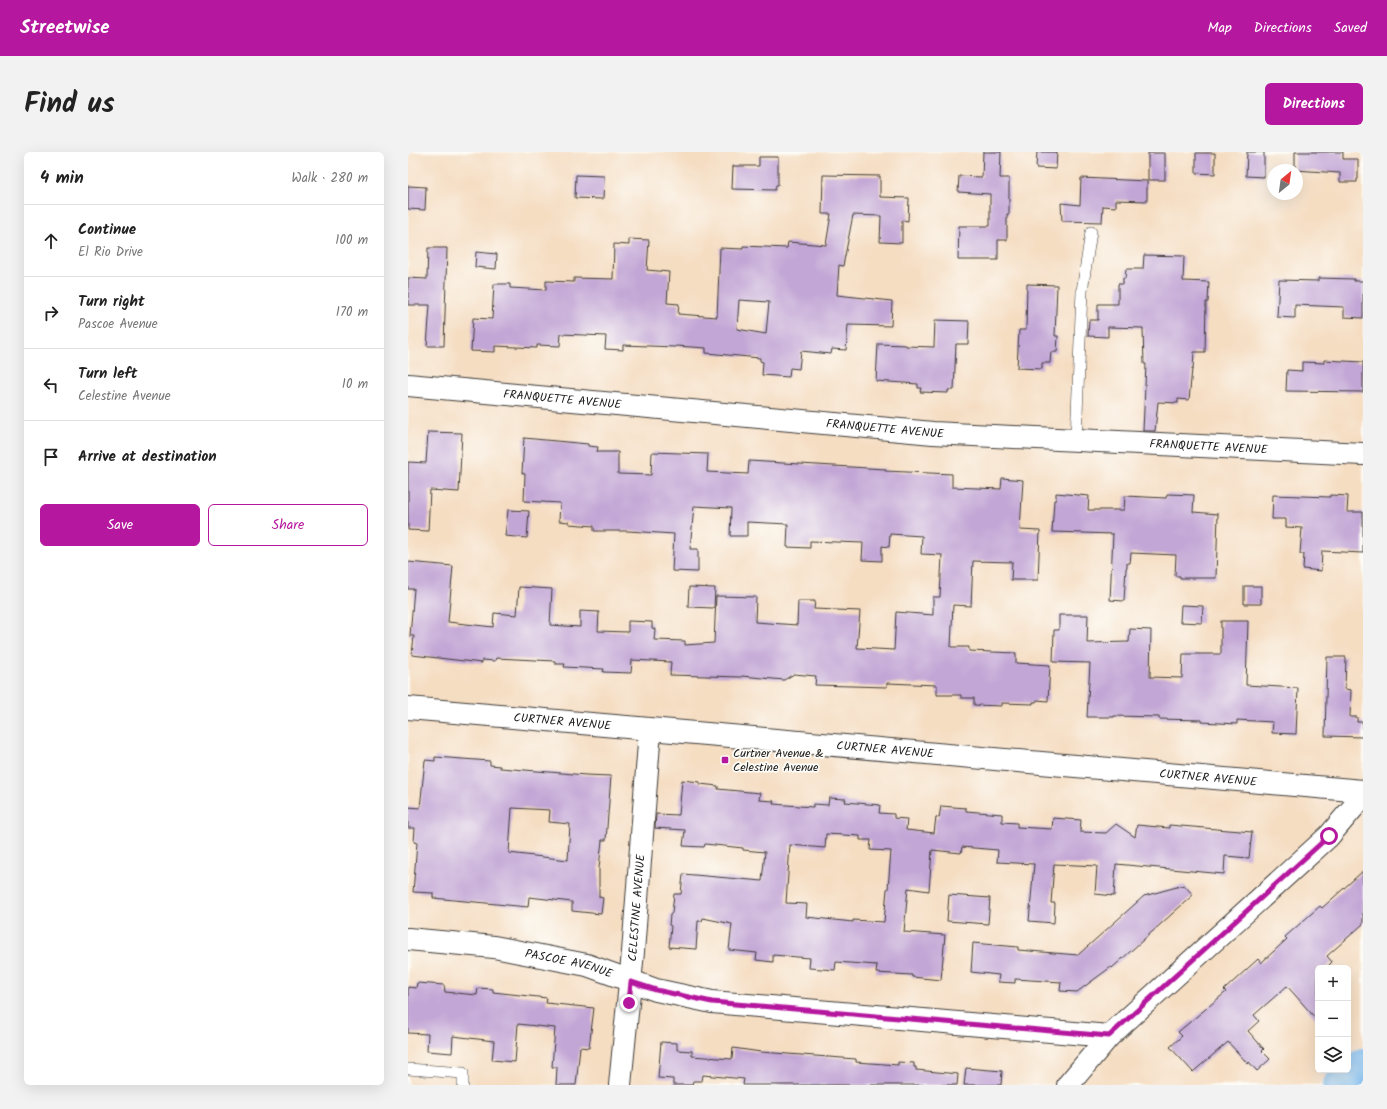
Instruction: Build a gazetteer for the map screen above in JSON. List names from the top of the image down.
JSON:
{
  "streets": {
    "street": [
      "FRANQUETTE AVENUE",
      "CURTNER AVENUE",
      "CELESTINE AVENUE",
      "PASCOE AVENUE"
    ]
  },
  "crossings": [
    ["CURTNER AVENUE", "CELESTINE AVENUE"],
    ["CELESTINE AVENUE", "PASCOE AVENUE"]
  ],
  "places": {
    "transit": ["Curtner Avenue & Celestine Avenue"]
  },
  "north": "top right",
  "page": {
    "header": "Streetwise",
    "nav": ["Map", "Directions", "Saved"],
    "title": "Find us",
    "buttons": [
      "Directions",
      ["Save", "Share"]
    ],
    "heading": ["4 min", "Walk · 280 m"],
    "list": [
      ["Continue", "El Rio Drive", "100 m"],
      ["Turn right", "Pascoe Avenue", "170 m"],
      ["Turn left", "Celestine Avenue", "10 m"],
      "Arrive at destination"
    ],
    "map_buttons": ["+", "−"]
  }
}
